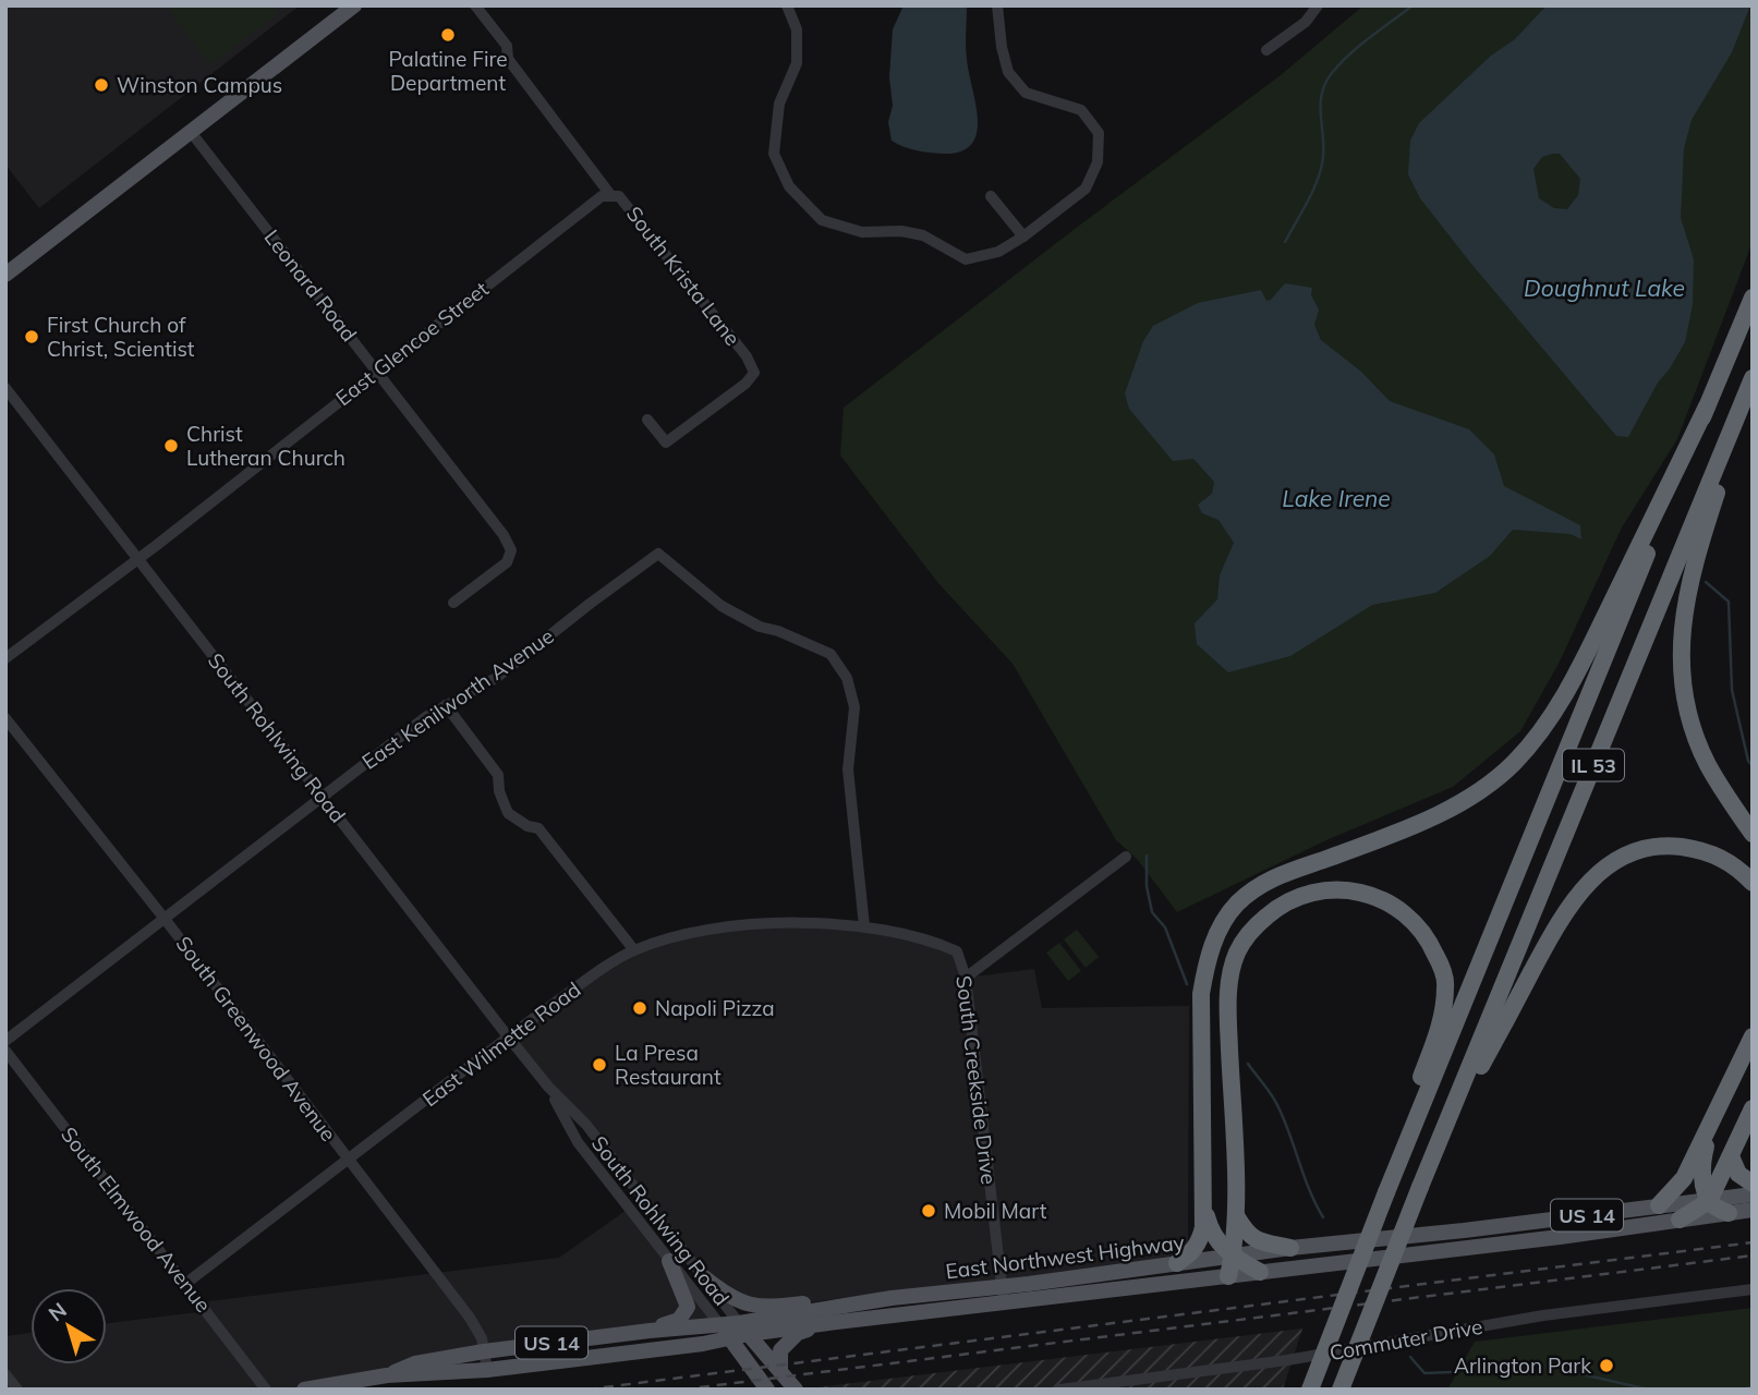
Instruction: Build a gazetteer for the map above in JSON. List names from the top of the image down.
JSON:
{
  "streets": {
    "highway": ["IL 53"],
    "main road": ["US 14", "East Northwest Highway"],
    "street": [
      "South Krista Lane",
      "Leonard Road",
      "East Glencoe Street",
      "East Kenilworth Avenue",
      "South Rohlwing Road",
      "South Greenwood Avenue",
      "East Wilmette Road",
      "South Creekside Drive",
      "South Elmwood Avenue",
      "Commuter Drive"
    ]
  },
  "crossings": [
    ["South Krista Lane", "East Glencoe Street"],
    ["Leonard Road", "East Glencoe Street"],
    ["East Glencoe Street", "South Rohlwing Road"],
    ["East Kenilworth Avenue", "South Rohlwing Road"],
    ["East Kenilworth Avenue", "South Greenwood Avenue"],
    ["East Kenilworth Avenue", "East Wilmette Road"],
    ["East Kenilworth Avenue", "South Creekside Drive"],
    ["South Rohlwing Road", "East Wilmette Road"],
    ["South Rohlwing Road", "East Northwest Highway"],
    ["South Greenwood Avenue", "East Wilmette Road"],
    ["South Greenwood Avenue", "East Northwest Highway"],
    ["East Wilmette Road", "South Creekside Drive"],
    ["East Wilmette Road", "South Elmwood Avenue"],
    ["South Creekside Drive", "East Northwest Highway"]
  ],
  "water": ["Doughnut Lake", "Lake Irene"],
  "places": [
    "Palatine Fire Department",
    "Winston Campus",
    "First Church of Christ, Scientist",
    "Christ Lutheran Church",
    "Napoli Pizza",
    "La Presa Restaurant",
    "Mobil Mart",
    "Arlington Park"
  ],
  "north": "top left"
}
